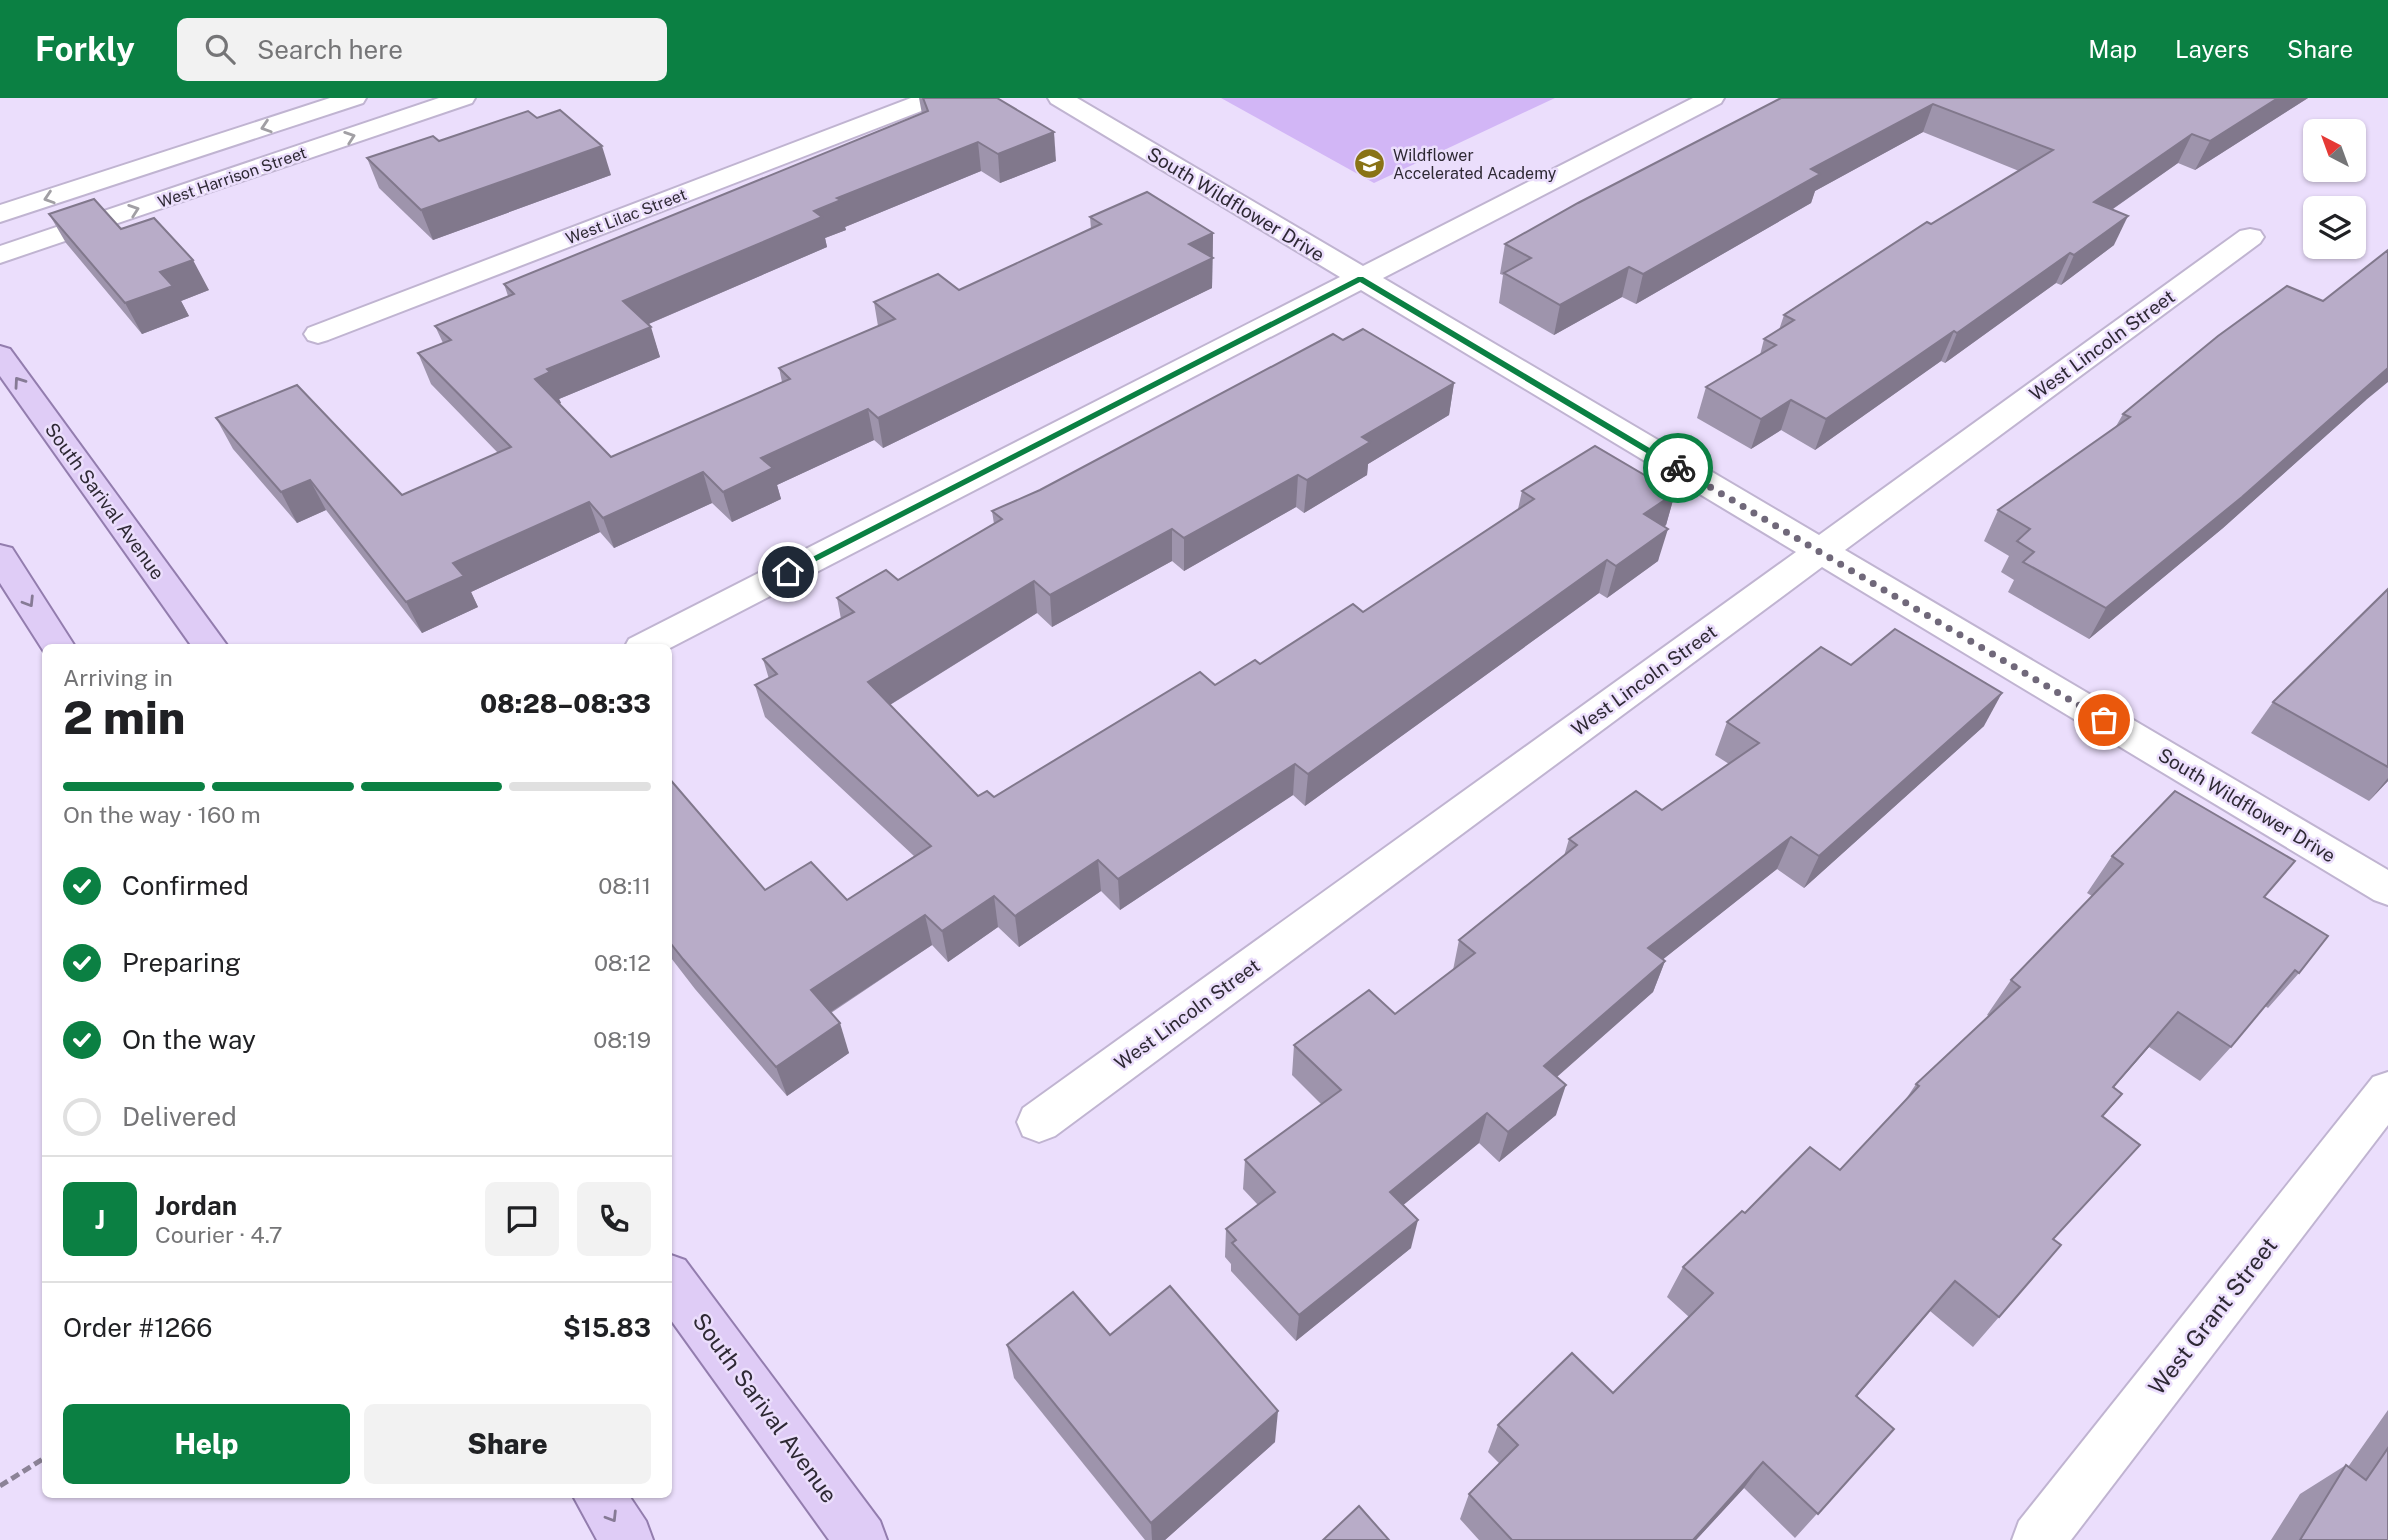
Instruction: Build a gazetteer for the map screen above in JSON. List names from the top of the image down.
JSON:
{
  "streets": {
    "main road": ["South Sarival Avenue"],
    "street": [
      "West Harrison Street",
      "South Wildflower Drive",
      "West Lilac Street",
      "West Lincoln Street",
      "West Grant Street"
    ]
  },
  "crossings": [
    ["South Wildflower Drive", "West Lincoln Street"]
  ],
  "one_way": ["South Sarival Avenue"],
  "places": {
    "school or university": ["Wildflower Accelerated Academy"]
  },
  "north": "top left",
  "page": {
    "header": "Forkly",
    "search": "Search here",
    "nav": ["Map", "Layers", "Share"],
    "heading": ["2 min", "Arriving in", "08:28–08:33"],
    "panel": [
      "Jordan",
      "Courier · 4.7",
      "Order #1266",
      "$15.83"
    ],
    "bar": "On the way · 160 m",
    "list": [
      ["Confirmed", "08:11"],
      ["Preparing", "08:12"],
      ["On the way", "08:19"],
      "Delivered"
    ],
    "round": "J",
    "buttons": ["Help", "Share"]
  }
}
